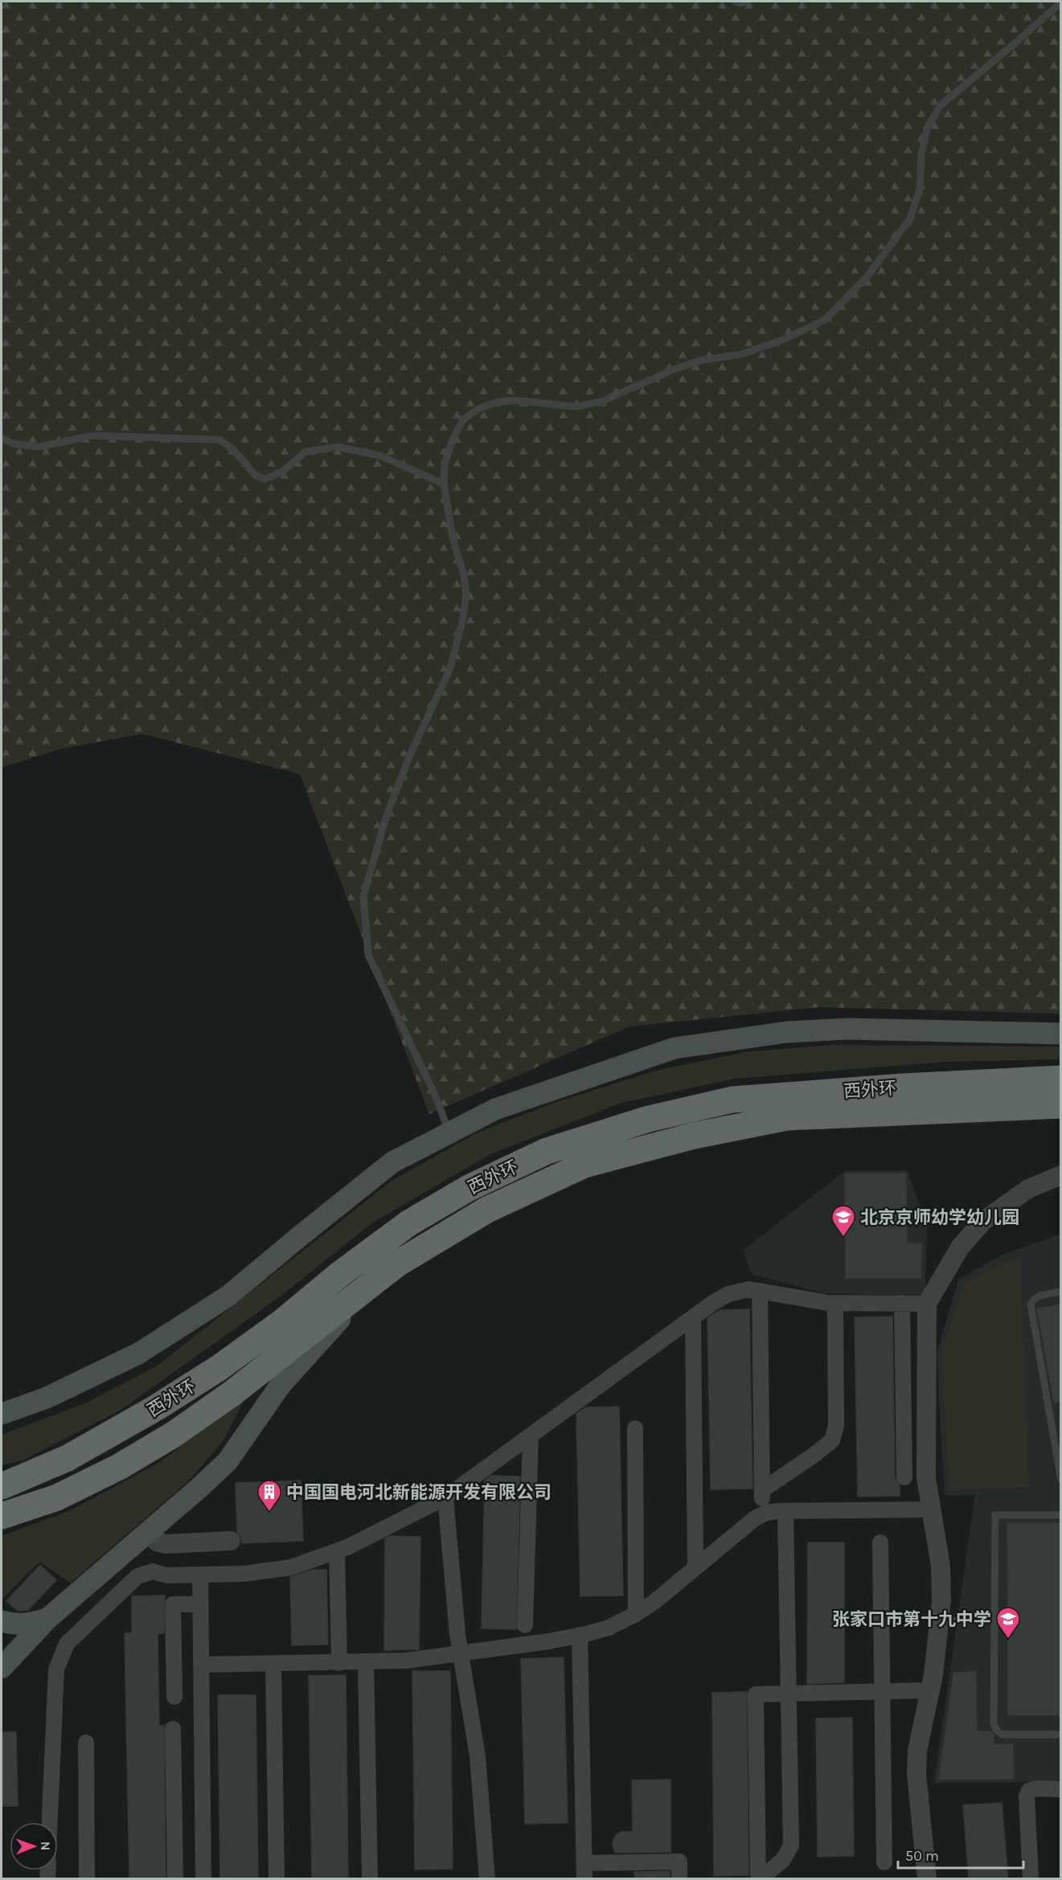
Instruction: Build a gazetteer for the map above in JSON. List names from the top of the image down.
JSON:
{
  "streets": {
    "highway": ["西外环"]
  },
  "places": {
    "school or university": ["北京京师幼学幼儿园", "张家口市第十九中学"],
    "building": ["中国国电河北新能源开发有限公司"]
  },
  "scale_bar": "50 m",
  "north": "right"
}
